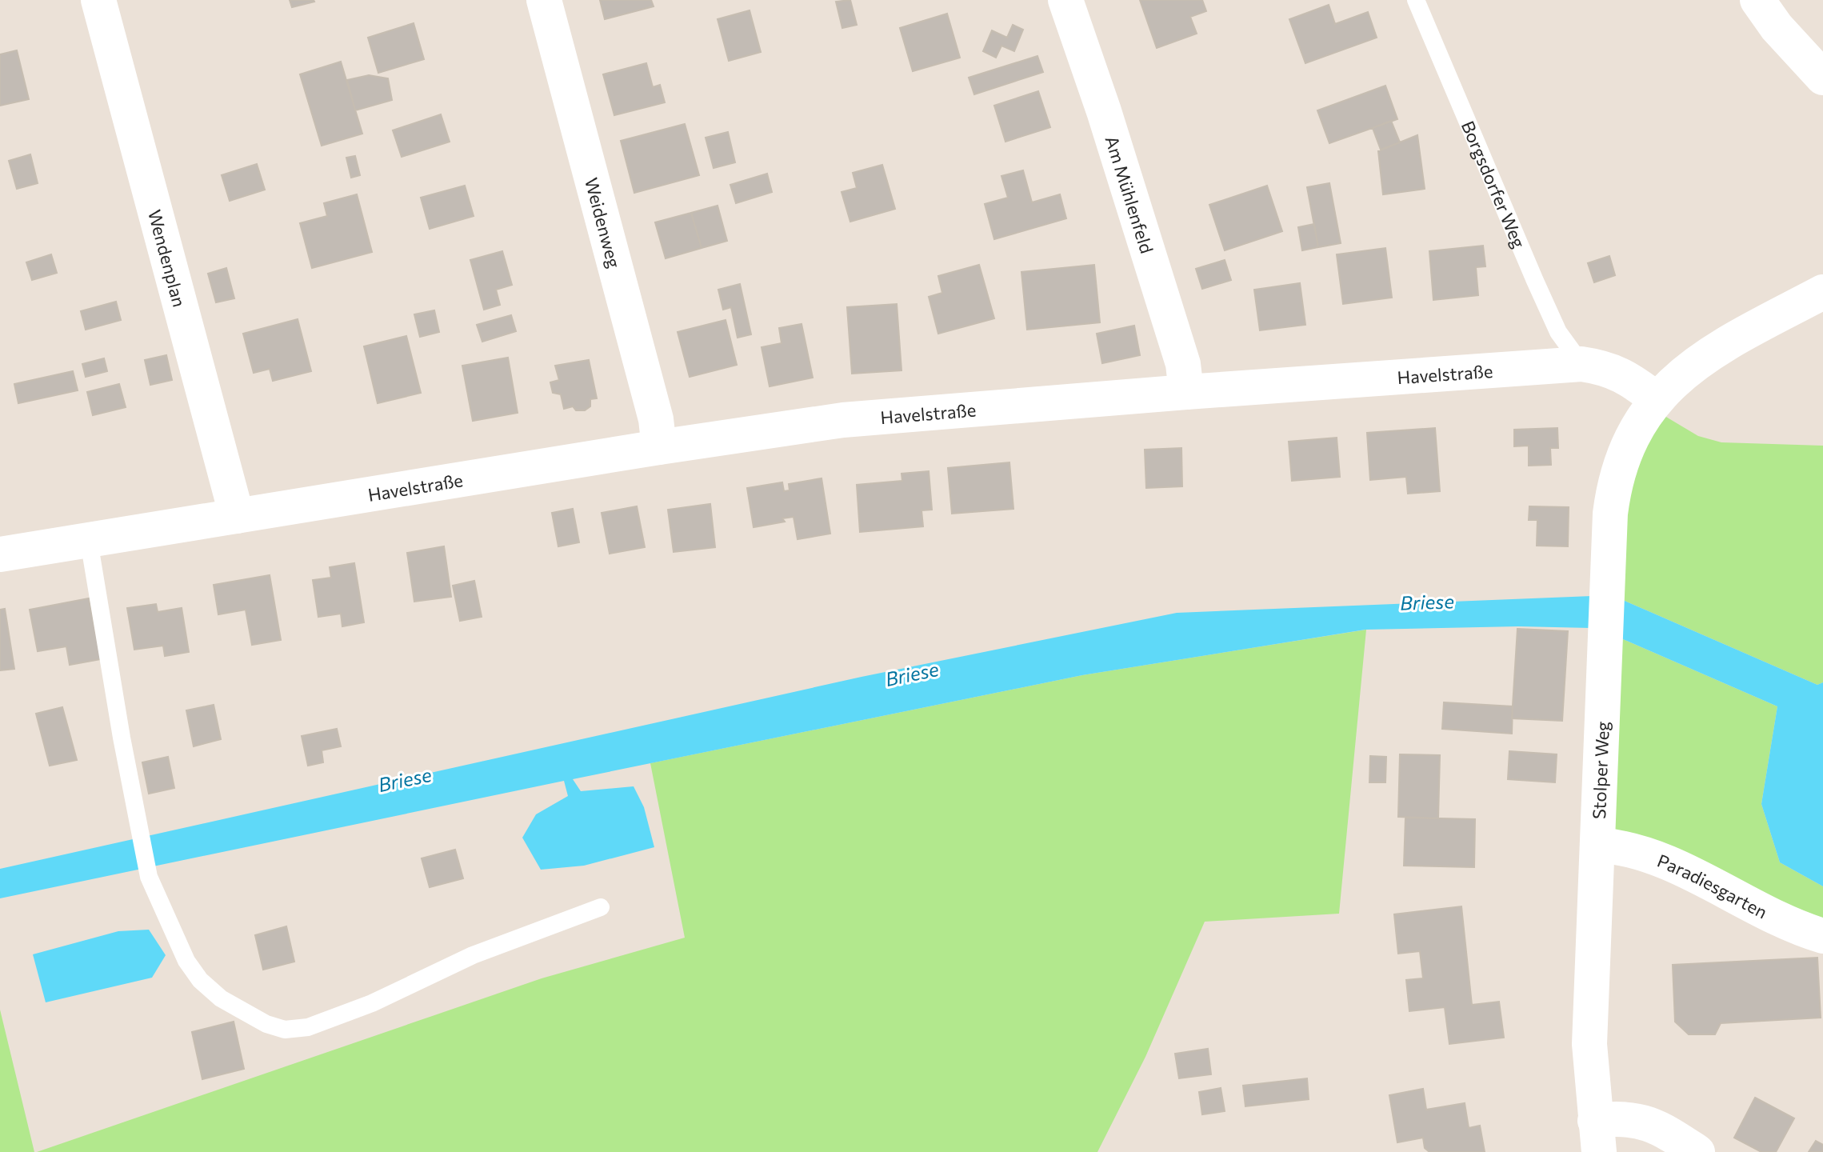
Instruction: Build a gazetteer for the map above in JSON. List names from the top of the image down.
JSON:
{
  "streets": {
    "street": [
      "Am Mühlenfeld",
      "Weidenweg",
      "Wendenplan",
      "Havelstraße",
      "Stolper Weg",
      "Paradiesgarten"
    ],
    "lane": ["Borgsdorfer Weg"]
  },
  "crossings": [
    ["Borgsdorfer Weg", "Havelstraße"],
    ["Am Mühlenfeld", "Havelstraße"],
    ["Weidenweg", "Havelstraße"],
    ["Wendenplan", "Havelstraße"],
    ["Havelstraße", "Stolper Weg"],
    ["Stolper Weg", "Paradiesgarten"]
  ],
  "water": ["Briese"]
}
